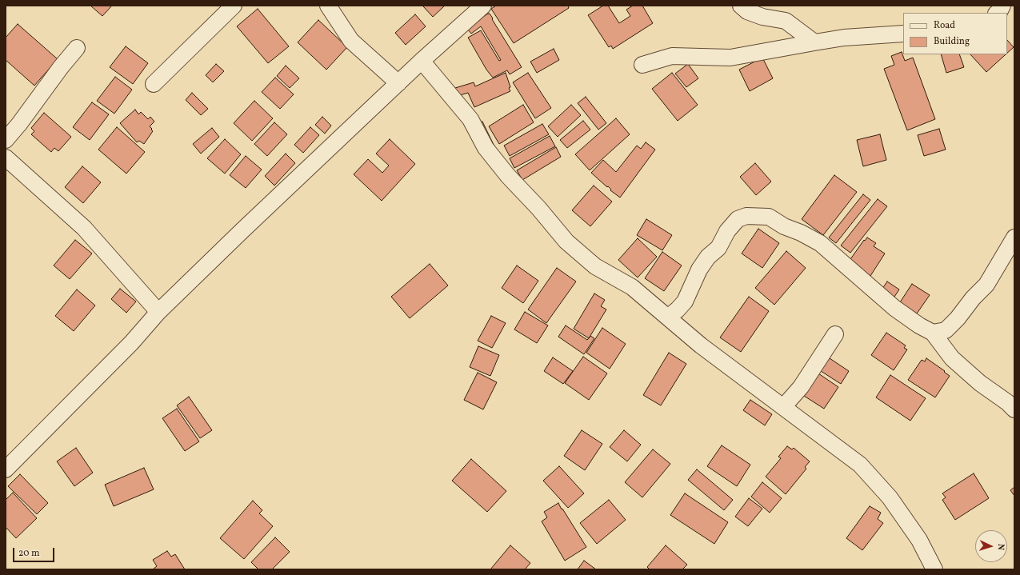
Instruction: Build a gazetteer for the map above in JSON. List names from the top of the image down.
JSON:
{
  "legend": ["Road", "Building"],
  "scale_bar": "20 m",
  "north": "right"
}
